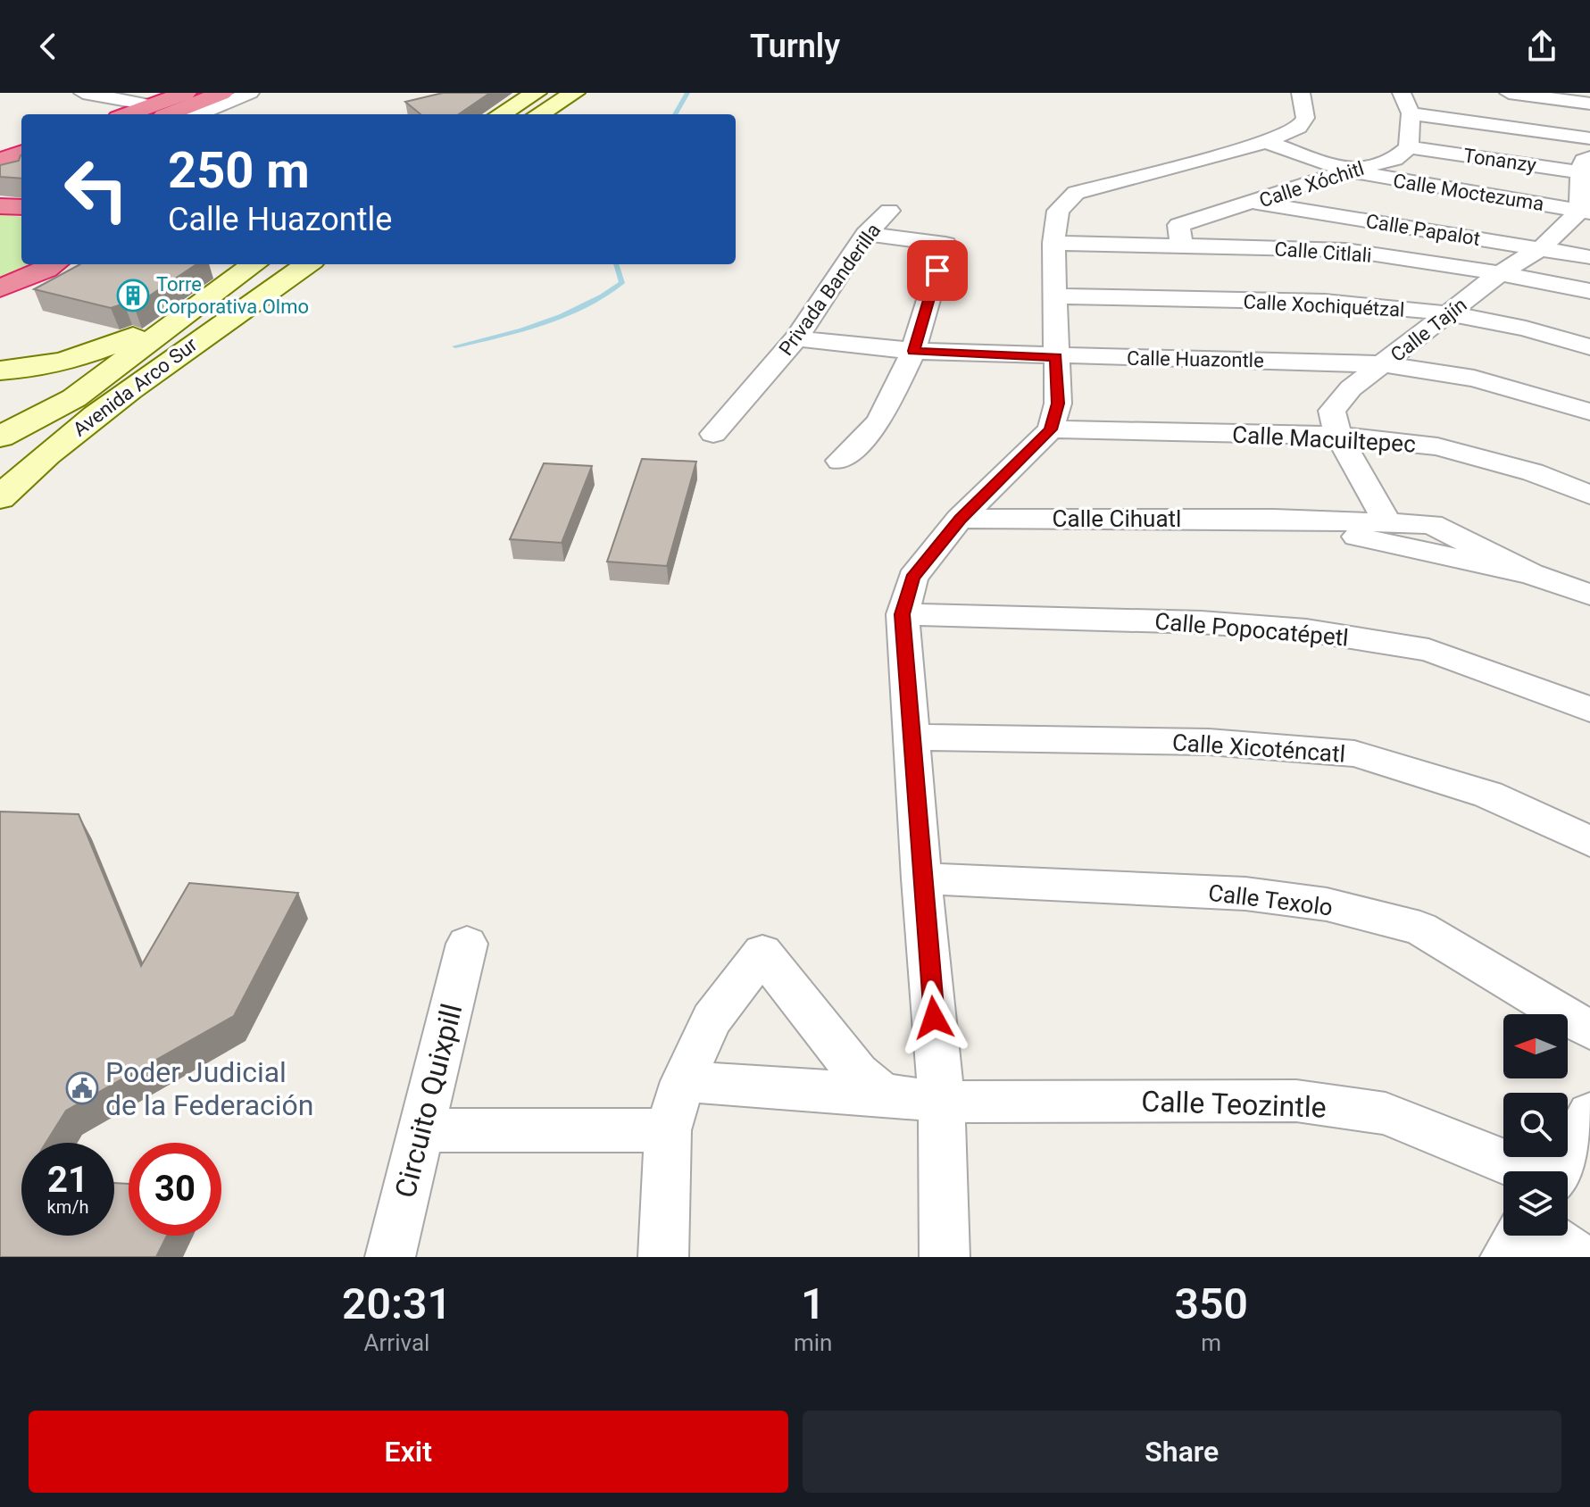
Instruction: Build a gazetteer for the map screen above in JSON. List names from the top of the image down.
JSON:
{
  "streets": {
    "main road": ["Avenida Arco Sur"],
    "street": [
      "Tonanzy",
      "Calle Xóchitl",
      "Calle Moctezuma",
      "Calle Papalot",
      "Calle Citlali",
      "Privada Banderilla",
      "Calle Xochiquétzal",
      "Calle Tajín",
      "Calle Huazontle",
      "Calle Macuiltepec",
      "Calle Cihuatl",
      "Calle Popocatépetl",
      "Calle Xicoténcatl",
      "Calle Texolo",
      "Circuito Quixpill",
      "Calle Teozintle"
    ]
  },
  "crossings": [
    ["Tonanzy", "Calle Xóchitl"],
    ["Calle Xóchitl", "Calle Moctezuma"],
    ["Calle Xóchitl", "Calle Papalot"],
    ["Calle Xóchitl", "Calle Citlali"],
    ["Calle Moctezuma", "Calle Tajín"],
    ["Calle Papalot", "Calle Tajín"],
    ["Calle Citlali", "Calle Tajín"],
    ["Privada Banderilla", "Calle Huazontle"],
    ["Calle Xochiquétzal", "Calle Tajín"],
    ["Calle Tajín", "Calle Huazontle"],
    ["Calle Tajín", "Calle Macuiltepec"],
    ["Calle Tajín", "Calle Cihuatl"]
  ],
  "places": {
    "building": ["Torre Corporativa Olmo"],
    "public building": ["Poder Judicial de la Federación"]
  },
  "north": "left",
  "page": {
    "header": "Turnly",
    "turn": ["250 m", "Calle Huazontle"],
    "speed": "21 km/h",
    "limit": "30",
    "eta": [
      "20:31",
      "Arrival",
      "1",
      "min",
      "350",
      "m"
    ],
    "buttons": ["Exit", "Share"]
  }
}
